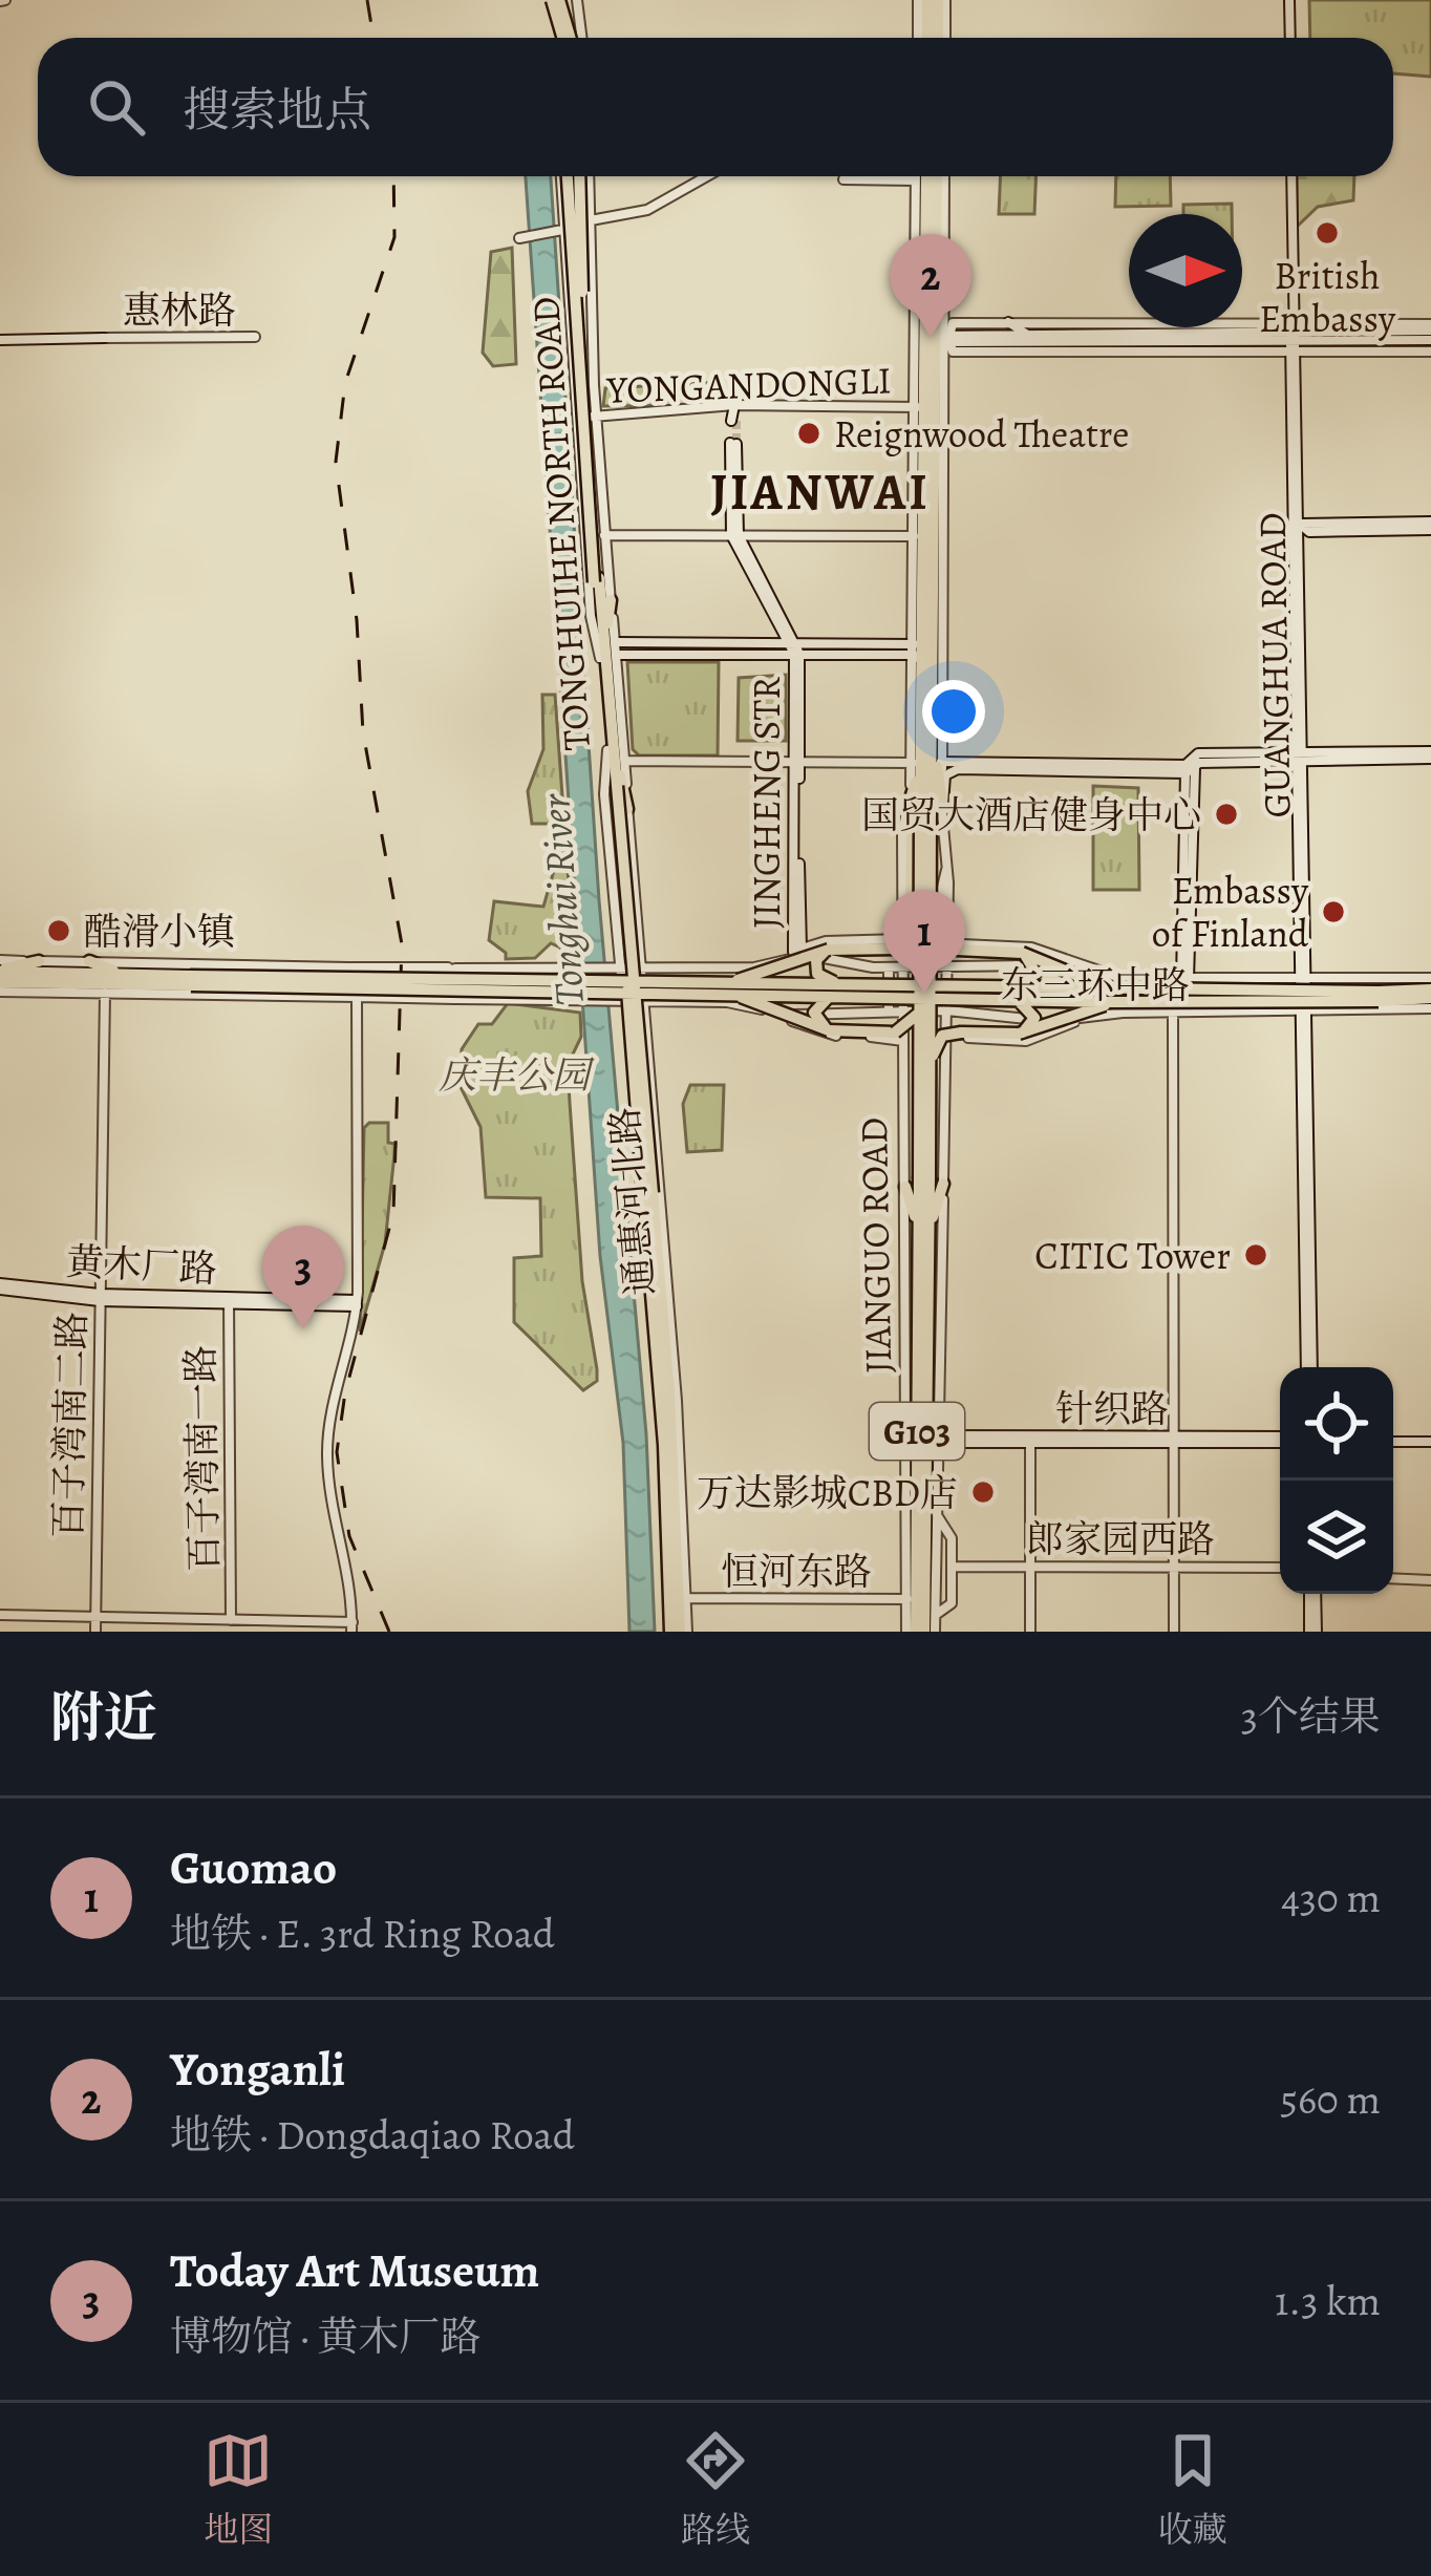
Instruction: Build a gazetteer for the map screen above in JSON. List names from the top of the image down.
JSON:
{
  "streets": {
    "highway": ["TONGHUIHE NORTH ROAD", "JIANGUO ROAD", "G103"],
    "street": [
      "惠林路",
      "YONGANDONGLI",
      "GUANGHUA ROAD",
      "JINGHENG STR",
      "东三环中路",
      "通惠河北路",
      "黄木厂路",
      "针织路",
      "百子湾南二路",
      "百子湾南一路",
      "郎家园西路",
      "恒河东路"
    ]
  },
  "crossings": [
    ["YONGANDONGLI", "通惠河北路"],
    ["YONGANDONGLI", "G103"],
    ["TONGHUIHE NORTH ROAD", "通惠河北路"],
    ["GUANGHUA ROAD", "东三环中路"],
    ["东三环中路", "通惠河北路"],
    ["东三环中路", "JIANGUO ROAD"],
    ["通惠河北路", "恒河东路"],
    ["JIANGUO ROAD", "针织路"],
    ["JIANGUO ROAD", "G103"],
    ["JIANGUO ROAD", "恒河东路"],
    ["黄木厂路", "百子湾南二路"],
    ["黄木厂路", "百子湾南一路"]
  ],
  "districts": ["JIANWAI"],
  "water": ["Tonghui River"],
  "parks": ["庆丰公园"],
  "places": [
    "British Embassy",
    "Reignwood Theatre",
    "国贸大酒店健身中心",
    "Embassy of Finland",
    "酷滑小镇",
    "CITIC Tower",
    "万达影城CBD店"
  ],
  "north": "right",
  "page": {
    "search": "搜索地点",
    "pins": ["2", "1", "3"],
    "heading": ["附近", "3个结果"],
    "list": [
      {
        "mark": "1",
        "name": "Guomao",
        "note": "地铁 · E. 3rd Ring Road",
        "value": "430 m"
      },
      {
        "mark": "2",
        "name": "Yonganli",
        "note": "地铁 · Dongdaqiao Road",
        "value": "560 m"
      },
      {
        "mark": "3",
        "name": "Today Art Museum",
        "note": "博物馆 · 黄木厂路",
        "value": "1.3 km"
      }
    ],
    "nav": ["地图", "路线", "收藏"]
  }
}
